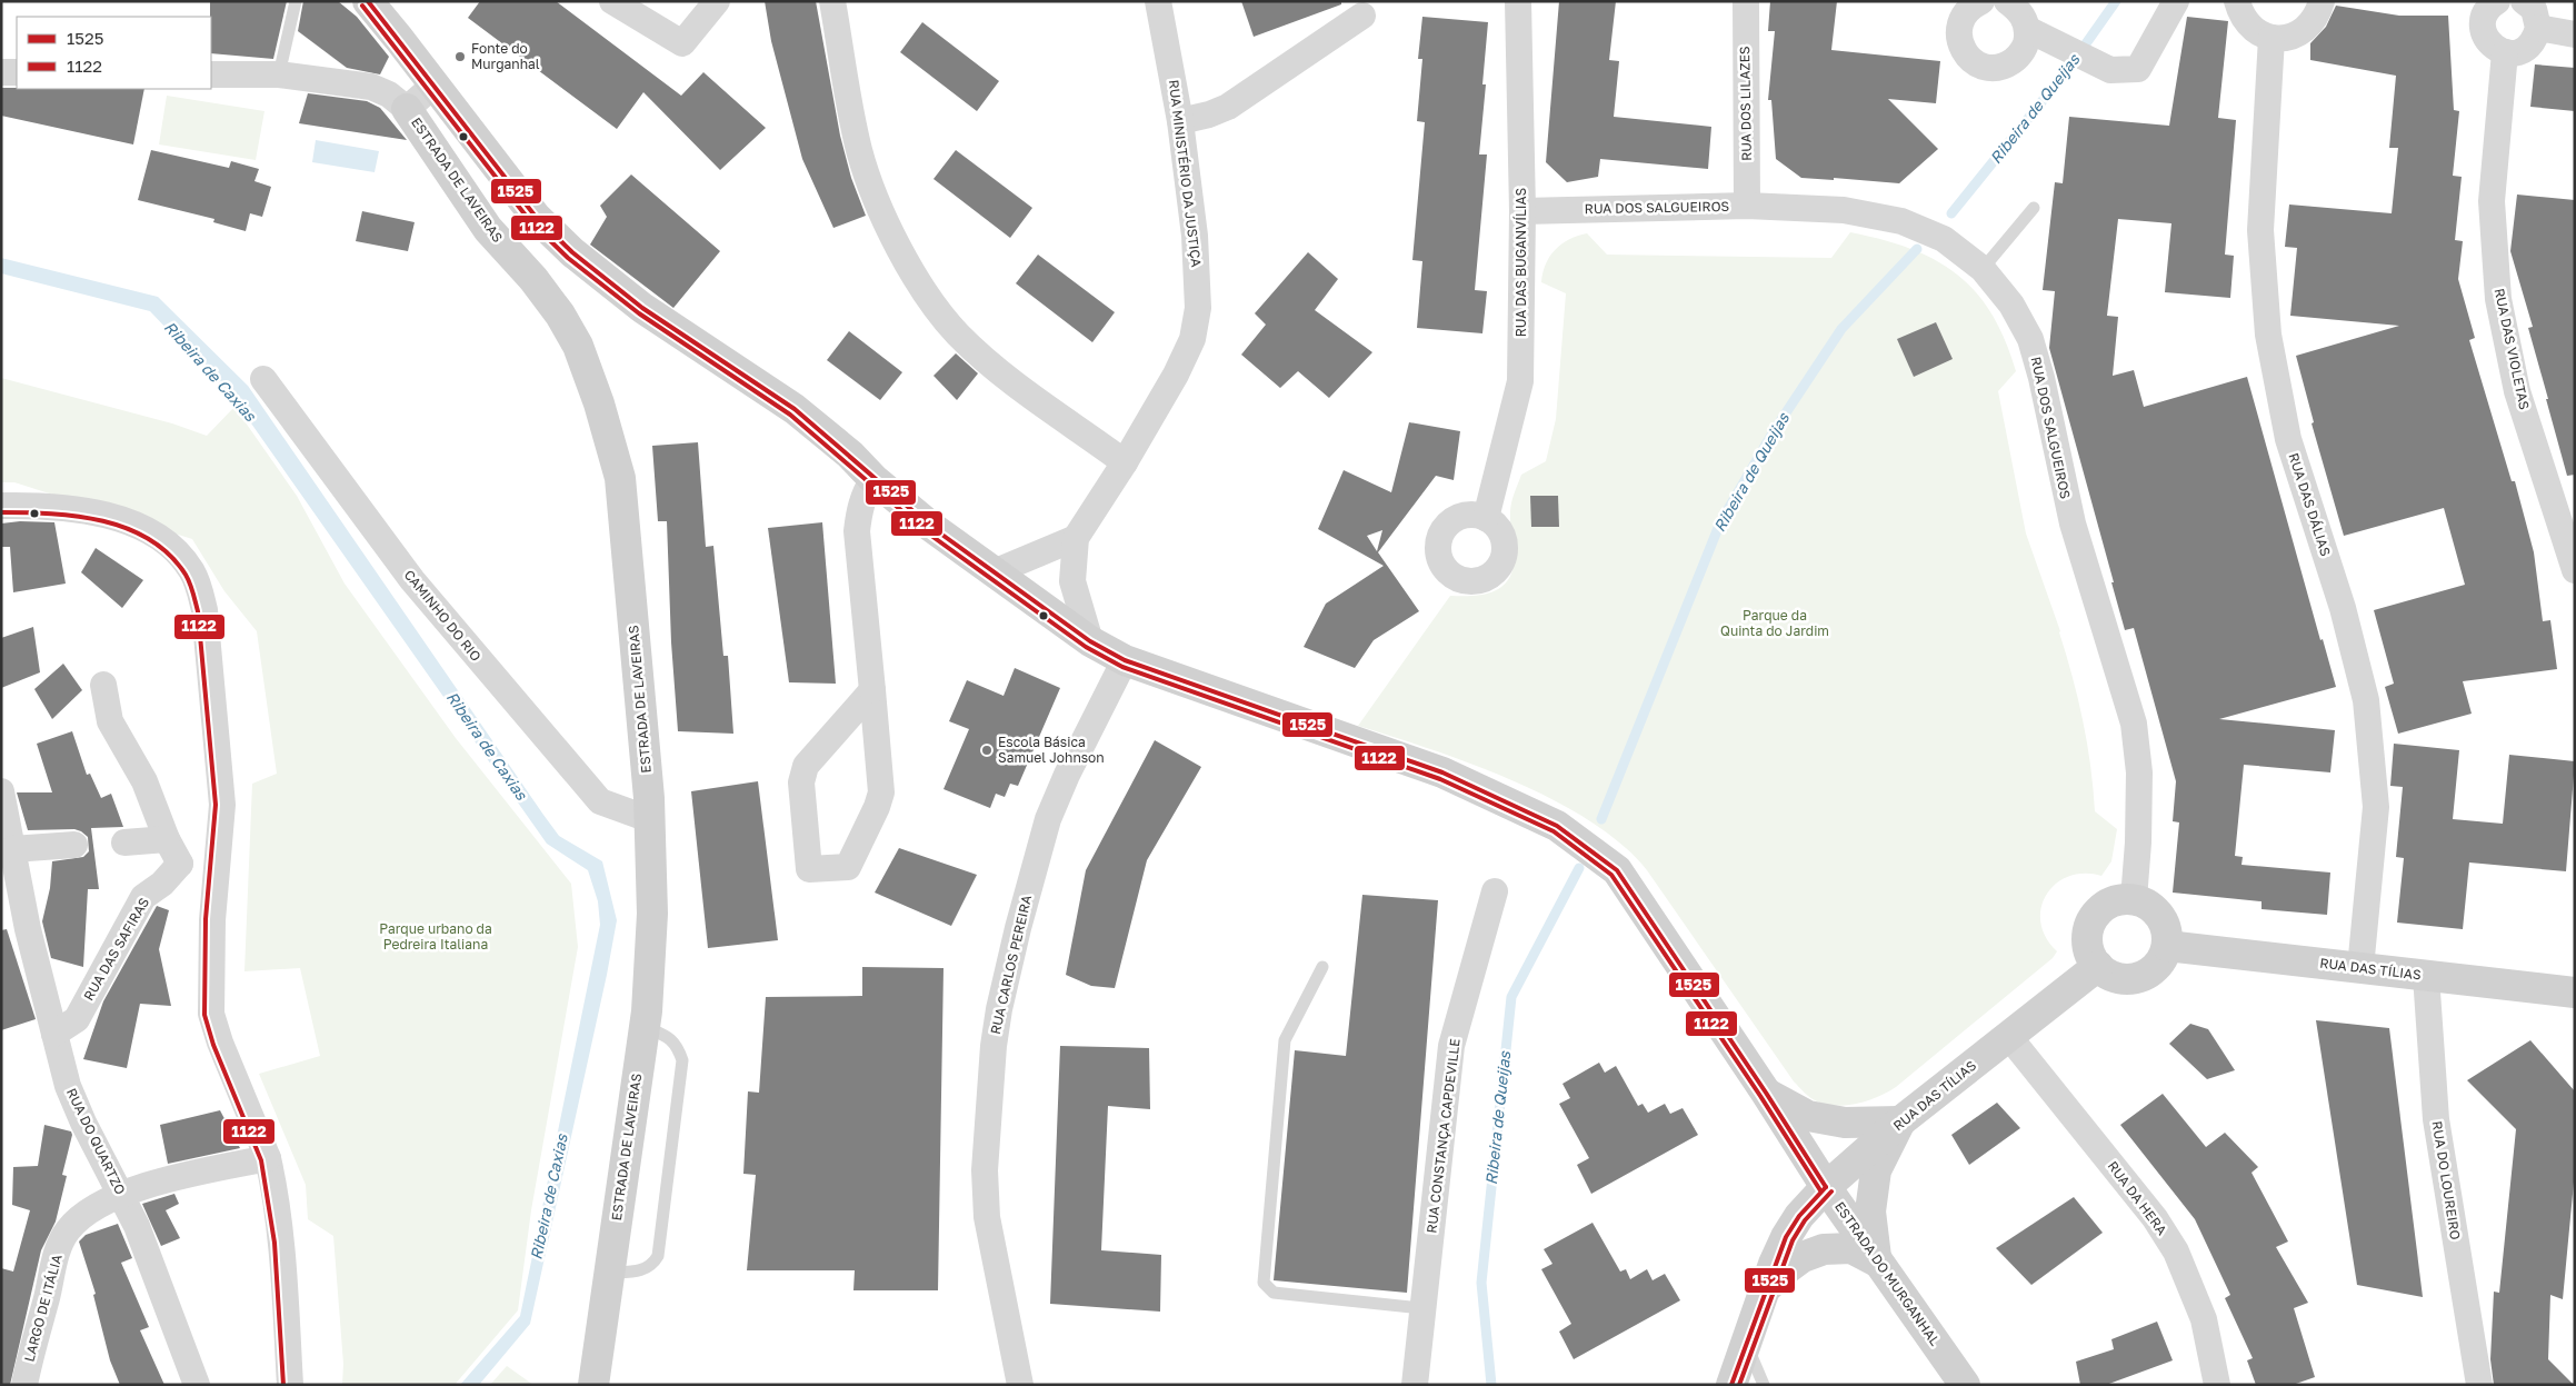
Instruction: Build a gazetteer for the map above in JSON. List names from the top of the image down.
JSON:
{
  "streets": {
    "street": [
      "RUA DOS LILAZES",
      "RUA MINISTÉRIO DA JUSTIÇA",
      "ESTRADA DE LAVEIRAS",
      "RUA DOS SALGUEIROS",
      "RUA DAS BUGANVÍLIAS",
      "RUA DAS VIOLETAS",
      "RUA DAS DÁLIAS",
      "CAMINHO DO RIO",
      "RUA DAS SAFIRAS",
      "RUA CARLOS PEREIRA",
      "RUA DAS TÍLIAS",
      "RUA CONSTANÇA CAPDEVILLE",
      "RUA DO QUARTZO",
      "RUA DO LOUREIRO",
      "RUA DA HERA",
      "ESTRADA DO MURGANHAL",
      "LARGO DE ITÁLIA"
    ]
  },
  "crossings": [
    ["RUA DOS LILAZES", "RUA DOS SALGUEIROS"],
    ["RUA MINISTÉRIO DA JUSTIÇA", "ESTRADA DO MURGANHAL"],
    ["ESTRADA DE LAVEIRAS", "CAMINHO DO RIO"],
    ["ESTRADA DE LAVEIRAS", "ESTRADA DO MURGANHAL"],
    ["RUA DOS SALGUEIROS", "RUA DAS BUGANVÍLIAS"],
    ["RUA DOS SALGUEIROS", "RUA DAS TÍLIAS"],
    ["RUA DAS DÁLIAS", "RUA DAS TÍLIAS"],
    ["RUA DAS SAFIRAS", "RUA DO QUARTZO"],
    ["RUA CARLOS PEREIRA", "ESTRADA DO MURGANHAL"],
    ["RUA DAS TÍLIAS", "RUA DO LOUREIRO"],
    ["RUA DAS TÍLIAS", "RUA DA HERA"],
    ["RUA DAS TÍLIAS", "ESTRADA DO MURGANHAL"],
    ["RUA DO QUARTZO", "LARGO DE ITÁLIA"]
  ],
  "water": ["Ribeira de Queijas", "Ribeira de Caxias"],
  "parks": ["Parque da Quinta do Jardim", "Parque urbano da Pedreira Italiana"],
  "places": ["Fonte do Murganhal", "Escola Básica Samuel Johnson"],
  "lines": ["transit line 1525", "transit line 1122"],
  "legend": ["1525", "1122"]
}
